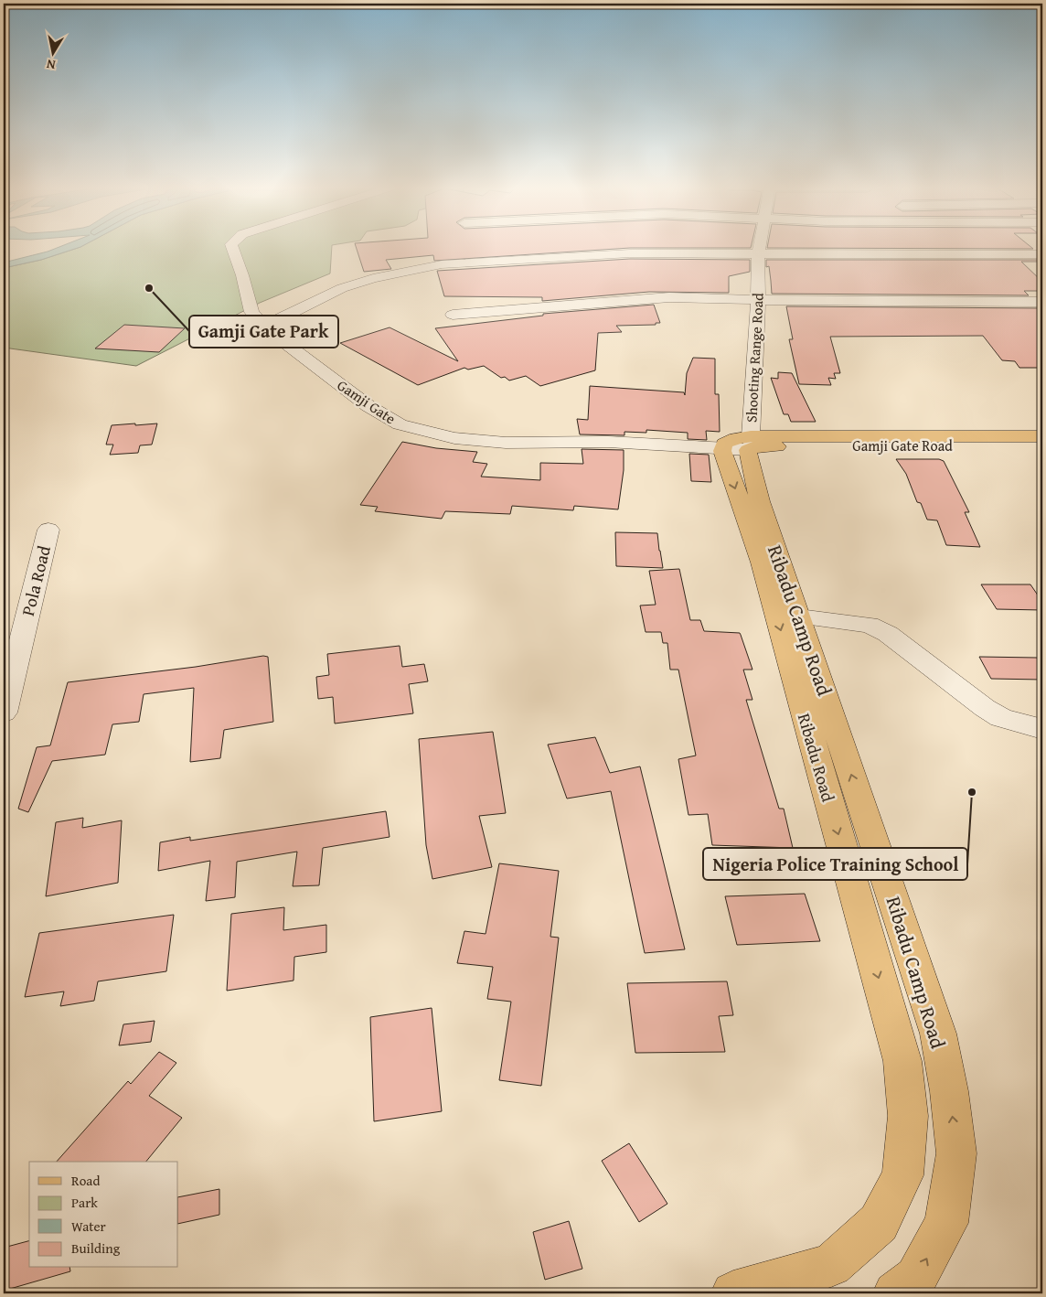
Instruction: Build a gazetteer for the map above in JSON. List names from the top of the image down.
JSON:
{
  "streets": {
    "main road": ["Gamji Gate Road", "Ribadu Camp Road", "Ribadu Road"],
    "street": ["Shooting Range Road", "Gamji Gate", "Pola Road"]
  },
  "crossings": [
    ["Shooting Range Road", "Gamji Gate"],
    ["Shooting Range Road", "Gamji Gate Road"],
    ["Shooting Range Road", "Ribadu Camp Road"],
    ["Shooting Range Road", "Ribadu Road"],
    ["Gamji Gate", "Gamji Gate Road"],
    ["Gamji Gate", "Ribadu Camp Road"],
    ["Gamji Gate", "Ribadu Road"],
    ["Gamji Gate Road", "Ribadu Camp Road"],
    ["Gamji Gate Road", "Ribadu Road"],
    ["Ribadu Camp Road", "Ribadu Road"]
  ],
  "one_way": ["Ribadu Camp Road", "Ribadu Road"],
  "places": ["Gamji Gate Park", "Nigeria Police Training School"],
  "legend": [
    "Road",
    "Park",
    "Water",
    "Building"
  ],
  "north": "bottom"
}
